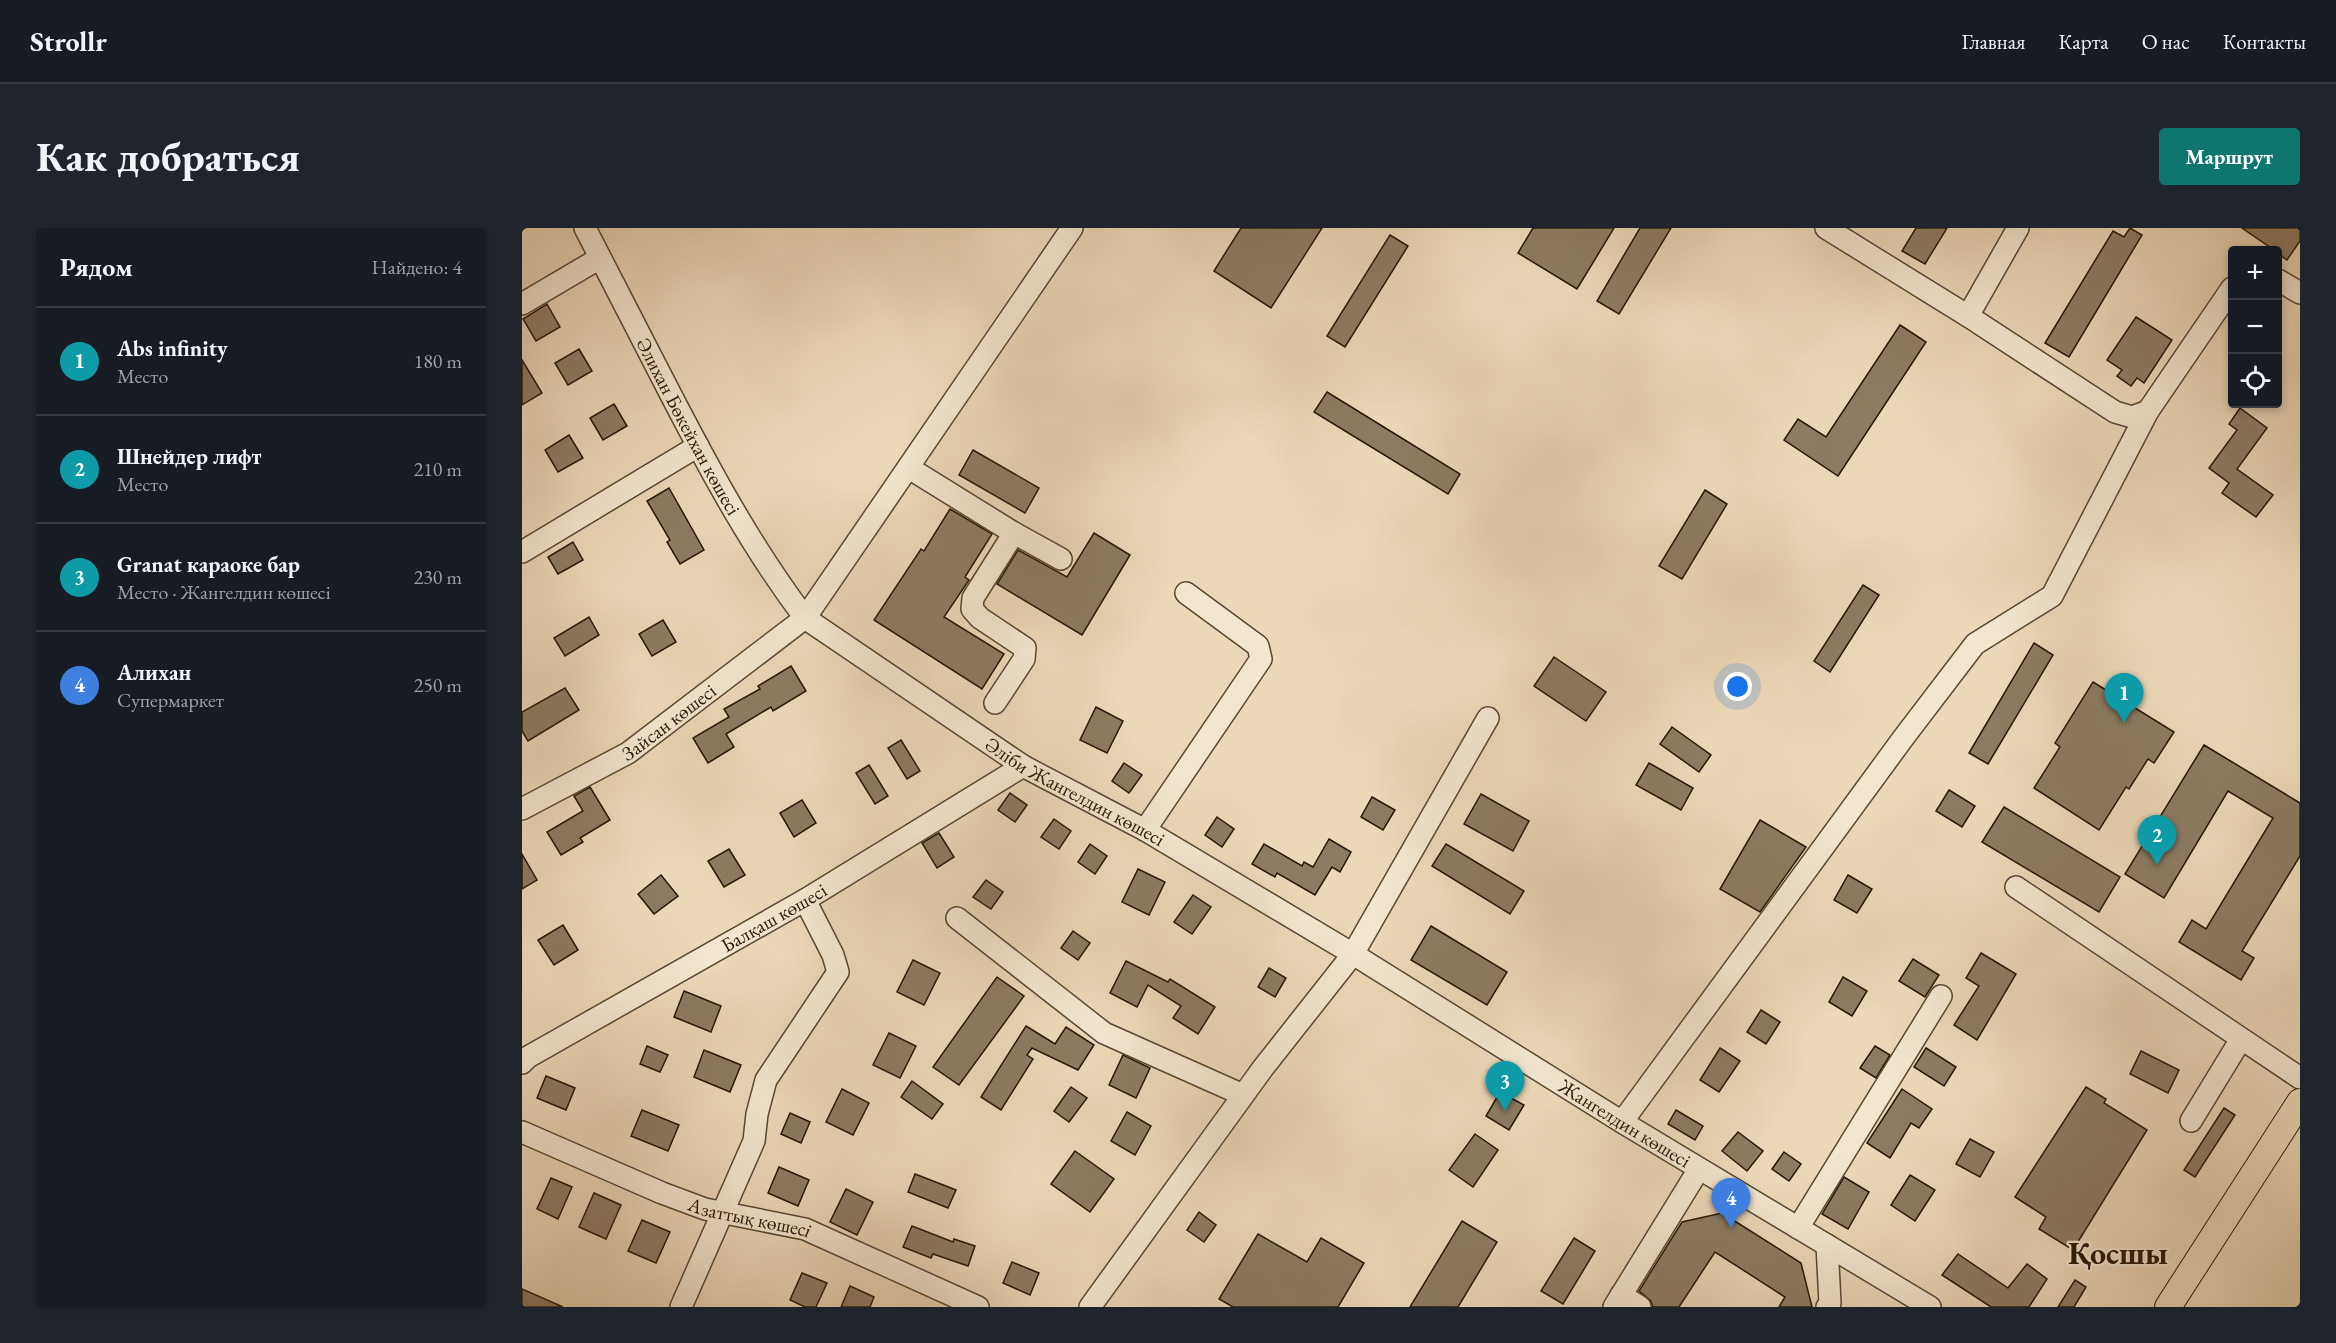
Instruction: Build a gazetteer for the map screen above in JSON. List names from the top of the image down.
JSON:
{
  "streets": {
    "street": [
      "Әлихан Бөкейхан көшесі",
      "Зайсан көшесі",
      "Әліби Жангелдин көшесі",
      "Балқаш көшесі",
      "Жангелдин көшесі",
      "Азаттық көшесі"
    ]
  },
  "crossings": [
    ["Әлихан Бөкейхан көшесі", "Зайсан көшесі"],
    ["Әлихан Бөкейхан көшесі", "Әліби Жангелдин көшесі"],
    ["Зайсан көшесі", "Әліби Жангелдин көшесі"],
    ["Әліби Жангелдин көшесі", "Балқаш көшесі"],
    ["Әліби Жангелдин көшесі", "Жангелдин көшесі"]
  ],
  "districts": ["Қосшы"],
  "page": {
    "header": "Strollr",
    "nav": [
      "Главная",
      "Карта",
      "О нас",
      "Контакты"
    ],
    "buttons": "Маршрут",
    "title": "Как добраться",
    "heading": ["Рядом", "Найдено: 4"],
    "map_buttons": ["+", "−"],
    "list": [
      {
        "mark": "1",
        "name": "Abs infinity",
        "note": "Место",
        "value": "180 m"
      },
      {
        "mark": "2",
        "name": "Шнейдер лифт",
        "note": "Место",
        "value": "210 m"
      },
      {
        "mark": "3",
        "name": "Granat караоке бар",
        "note": "Место · Жангелдин көшесі",
        "value": "230 m"
      },
      {
        "mark": "4",
        "name": "Алихан",
        "note": "Супермаркет",
        "value": "250 m"
      }
    ],
    "pins": [
      "1",
      "2",
      "3",
      "4"
    ]
  }
}
